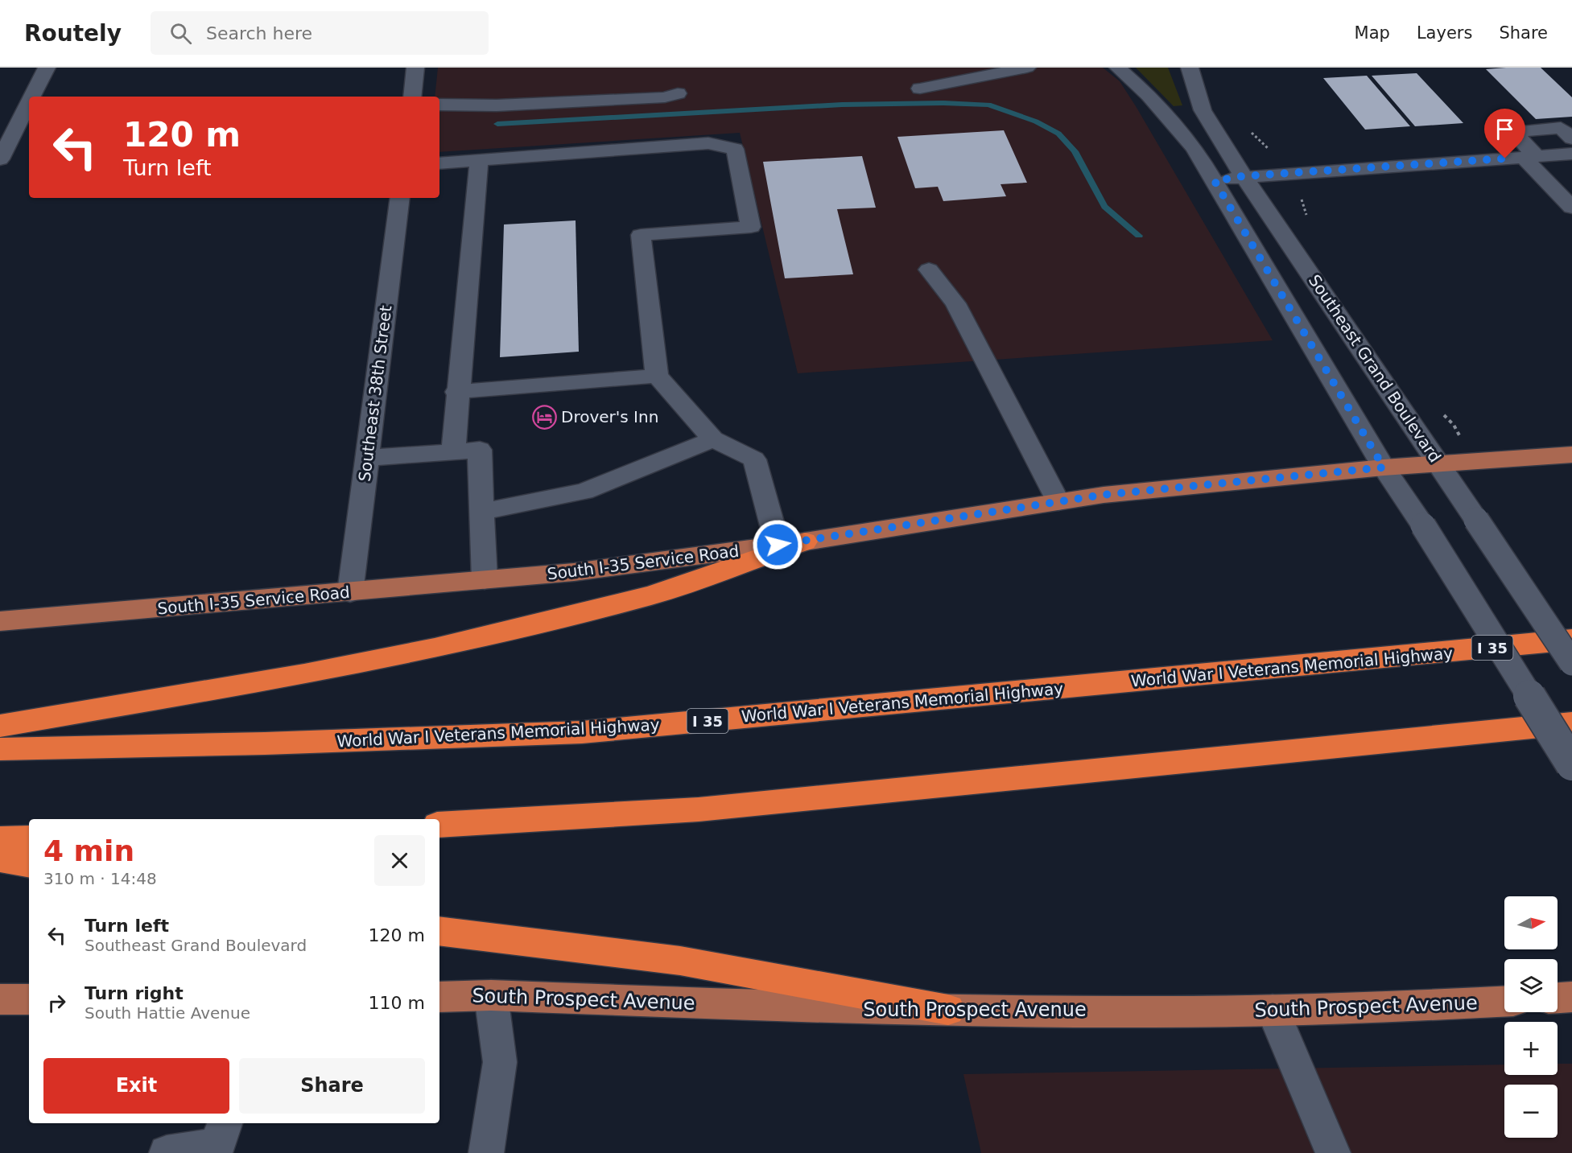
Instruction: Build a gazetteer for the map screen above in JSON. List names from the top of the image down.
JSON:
{
  "streets": {
    "highway": ["I 35", "World War I Veterans Memorial Highway"],
    "main road": ["South I-35 Service Road", "South Prospect Avenue"],
    "street": ["Southeast Grand Boulevard", "Southeast 38th Street"]
  },
  "crossings": [
    ["Southeast Grand Boulevard", "South I-35 Service Road"],
    ["Southeast 38th Street", "South I-35 Service Road"]
  ],
  "places": {
    "hotel": ["Drover's Inn"]
  },
  "north": "right",
  "page": {
    "header": "Routely",
    "search": "Search here",
    "nav": ["Map", "Layers", "Share"],
    "turn": ["120 m", "Turn left"],
    "heading": ["4 min", "310 m · 14:48"],
    "map_buttons": ["+", "−"],
    "list": [
      {
        "name": "Turn left",
        "note": "Southeast Grand Boulevard",
        "value": "120 m"
      },
      {
        "name": "Turn right",
        "note": "South Hattie Avenue",
        "value": "110 m"
      }
    ],
    "buttons": ["Exit", "Share"]
  }
}
